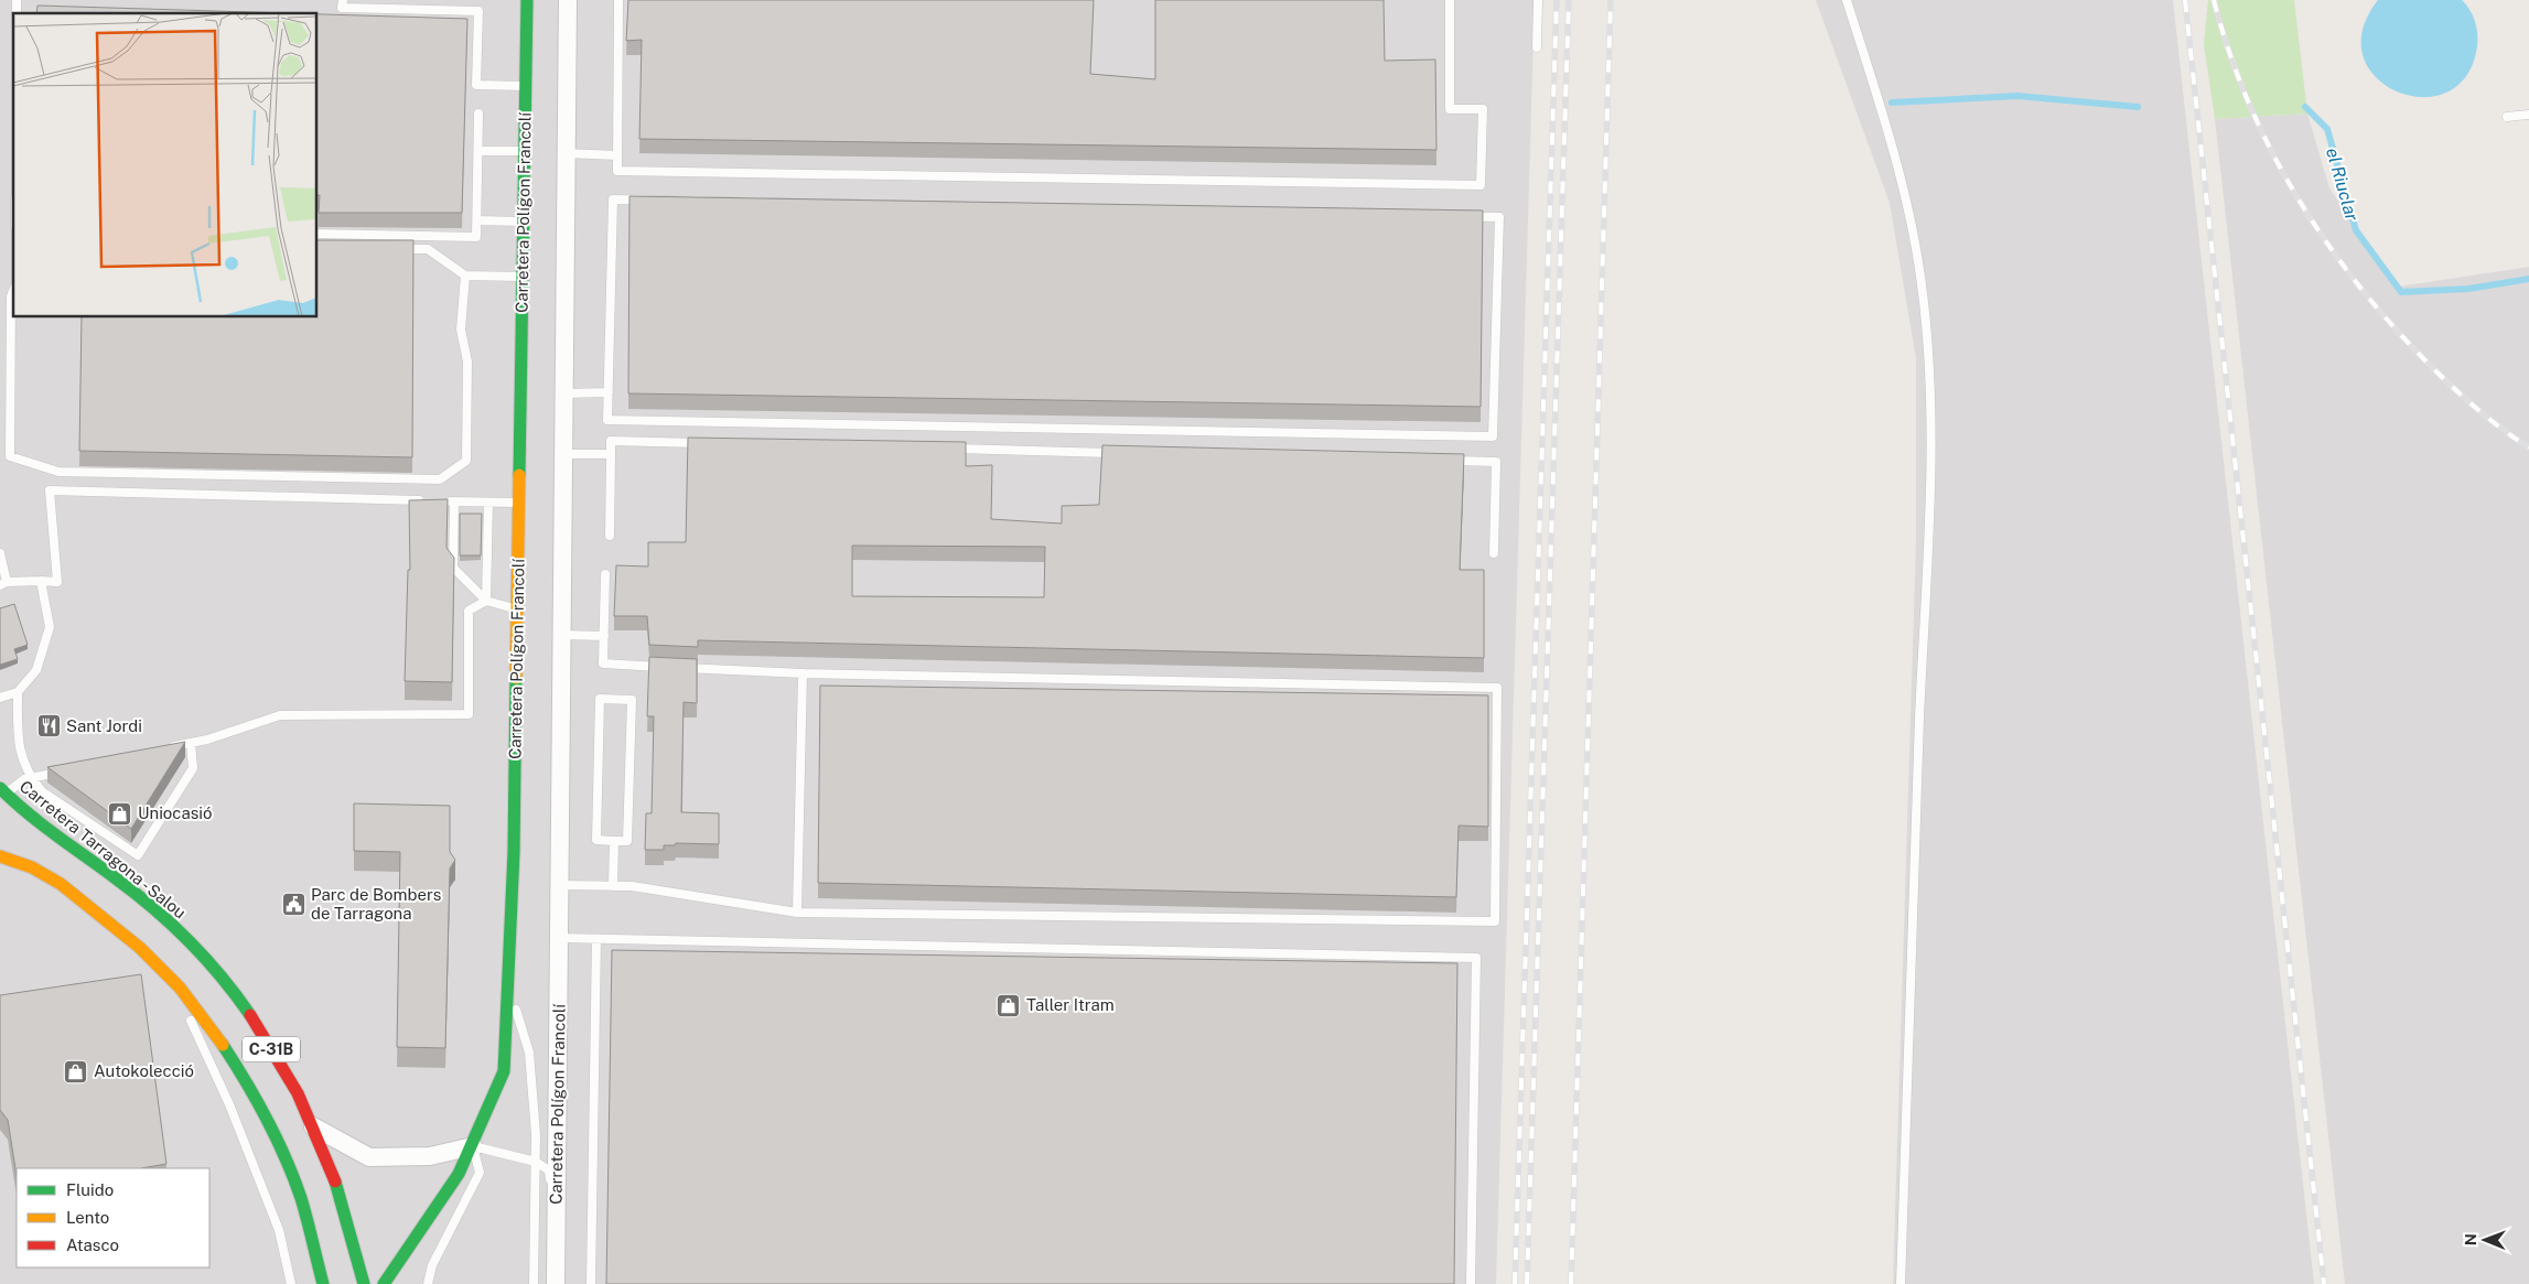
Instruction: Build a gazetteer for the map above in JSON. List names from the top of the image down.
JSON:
{
  "streets": {
    "street": ["Carretera Polígon Francolí", "Carretera Tarragona - Salou", "C-31B"]
  },
  "water": ["el Riuclar"],
  "places": {
    "restaurant": ["Sant Jordi"],
    "shop": ["Uniocasió", "Taller Itram", "Autokolecció"],
    "public building": ["Parc de Bombers de Tarragona"]
  },
  "legend": ["Fluido", "Lento", "Atasco"],
  "north": "left"
}
